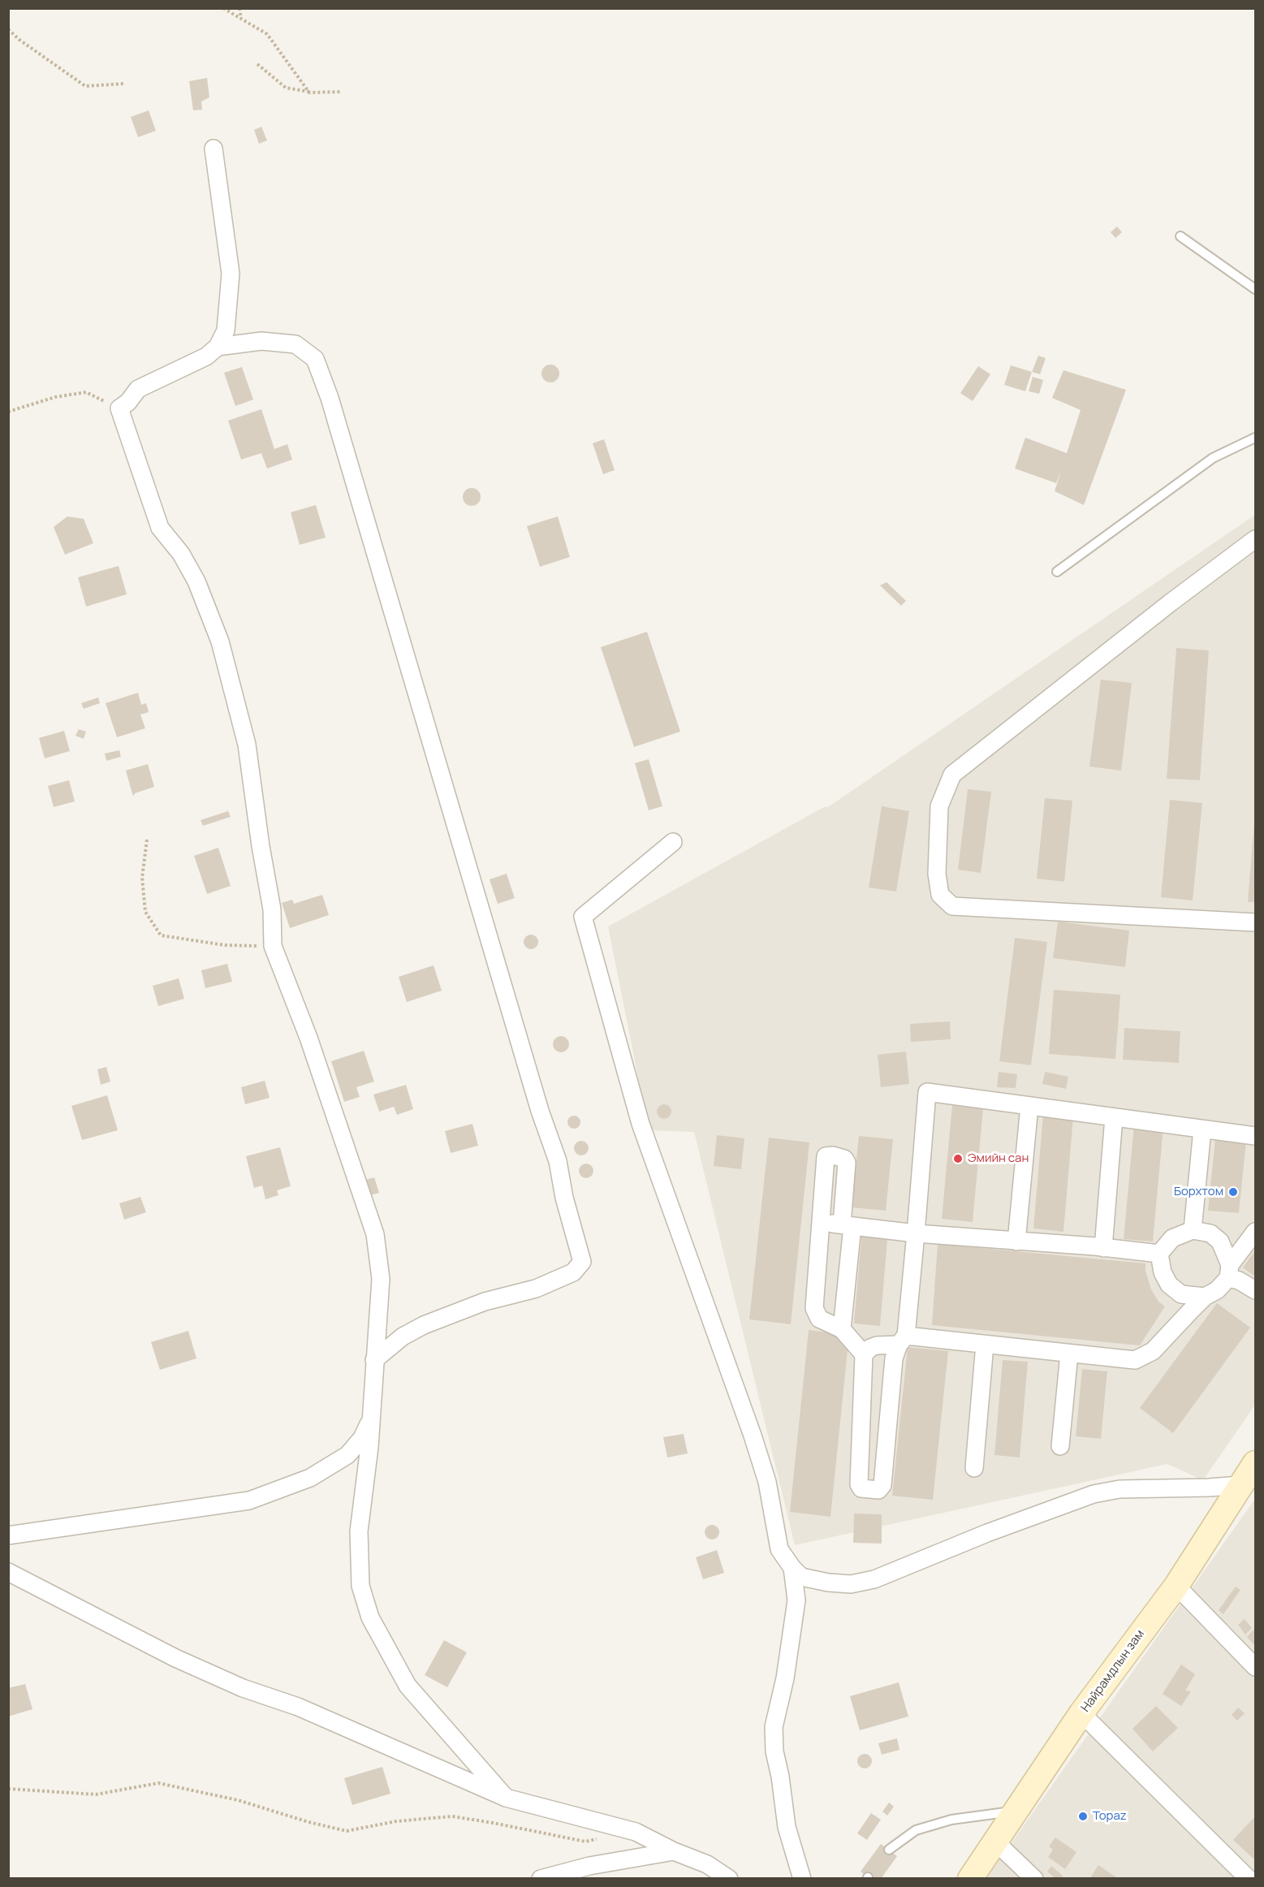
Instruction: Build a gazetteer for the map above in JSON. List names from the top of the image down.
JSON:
{
  "streets": {
    "main road": ["Найрамдлын зам"]
  },
  "places": ["Эмийн сан", "Борхтом", "Topaz"]
}
